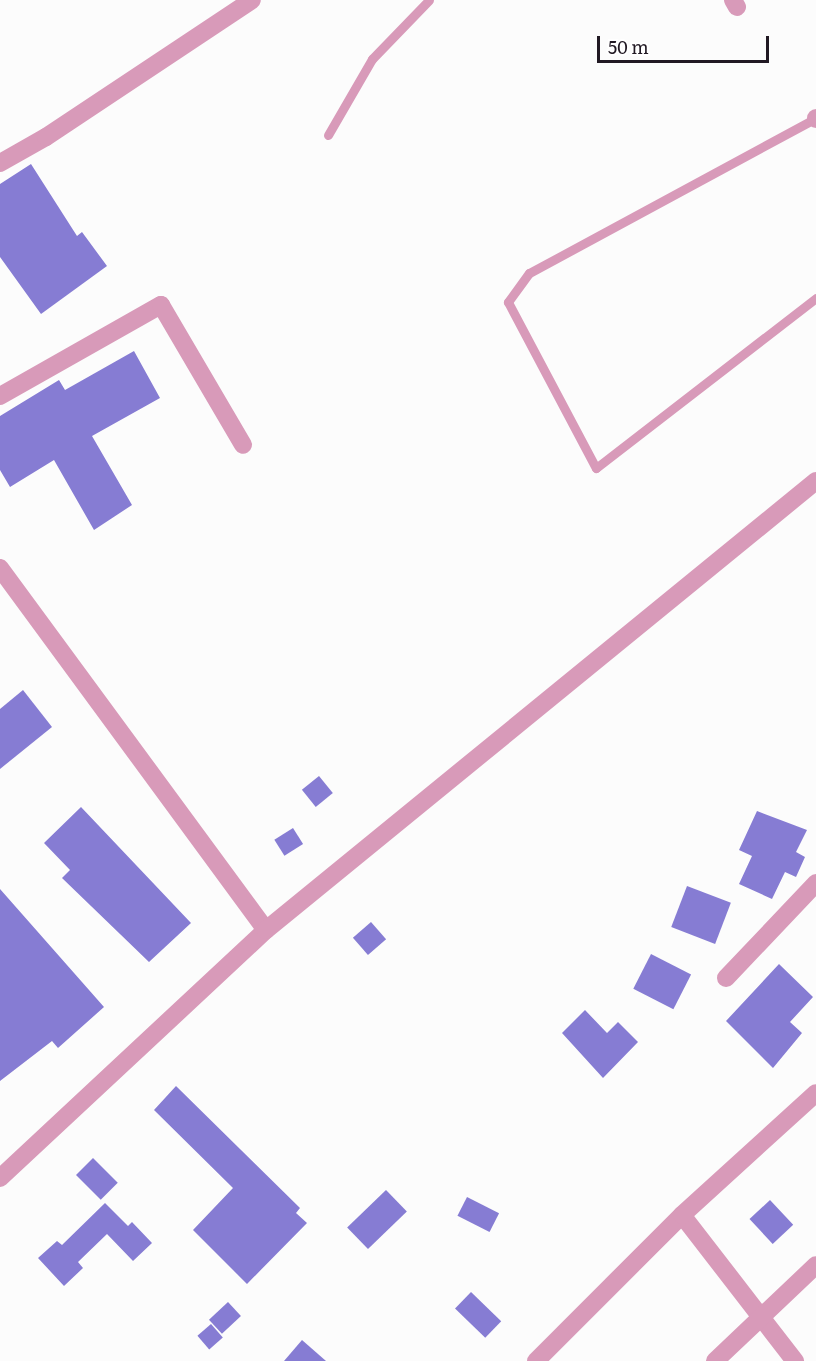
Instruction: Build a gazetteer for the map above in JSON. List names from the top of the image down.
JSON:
{
  "scale_bar": "50 m"
}
